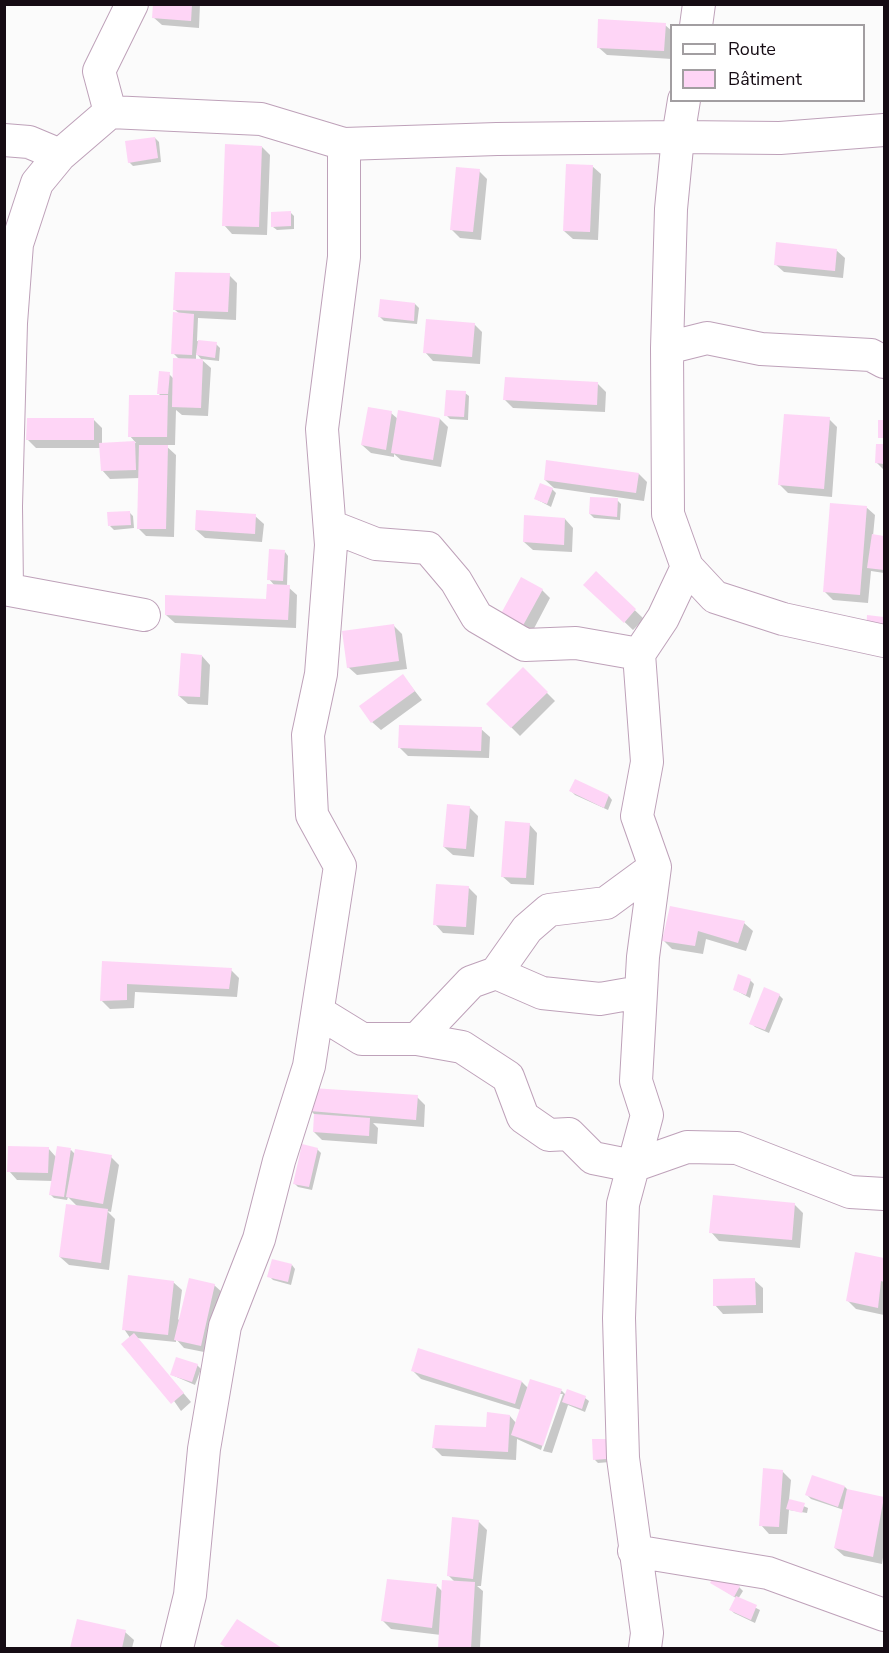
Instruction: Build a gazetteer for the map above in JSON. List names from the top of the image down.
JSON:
{
  "legend": ["Route", "Bâtiment"]
}
